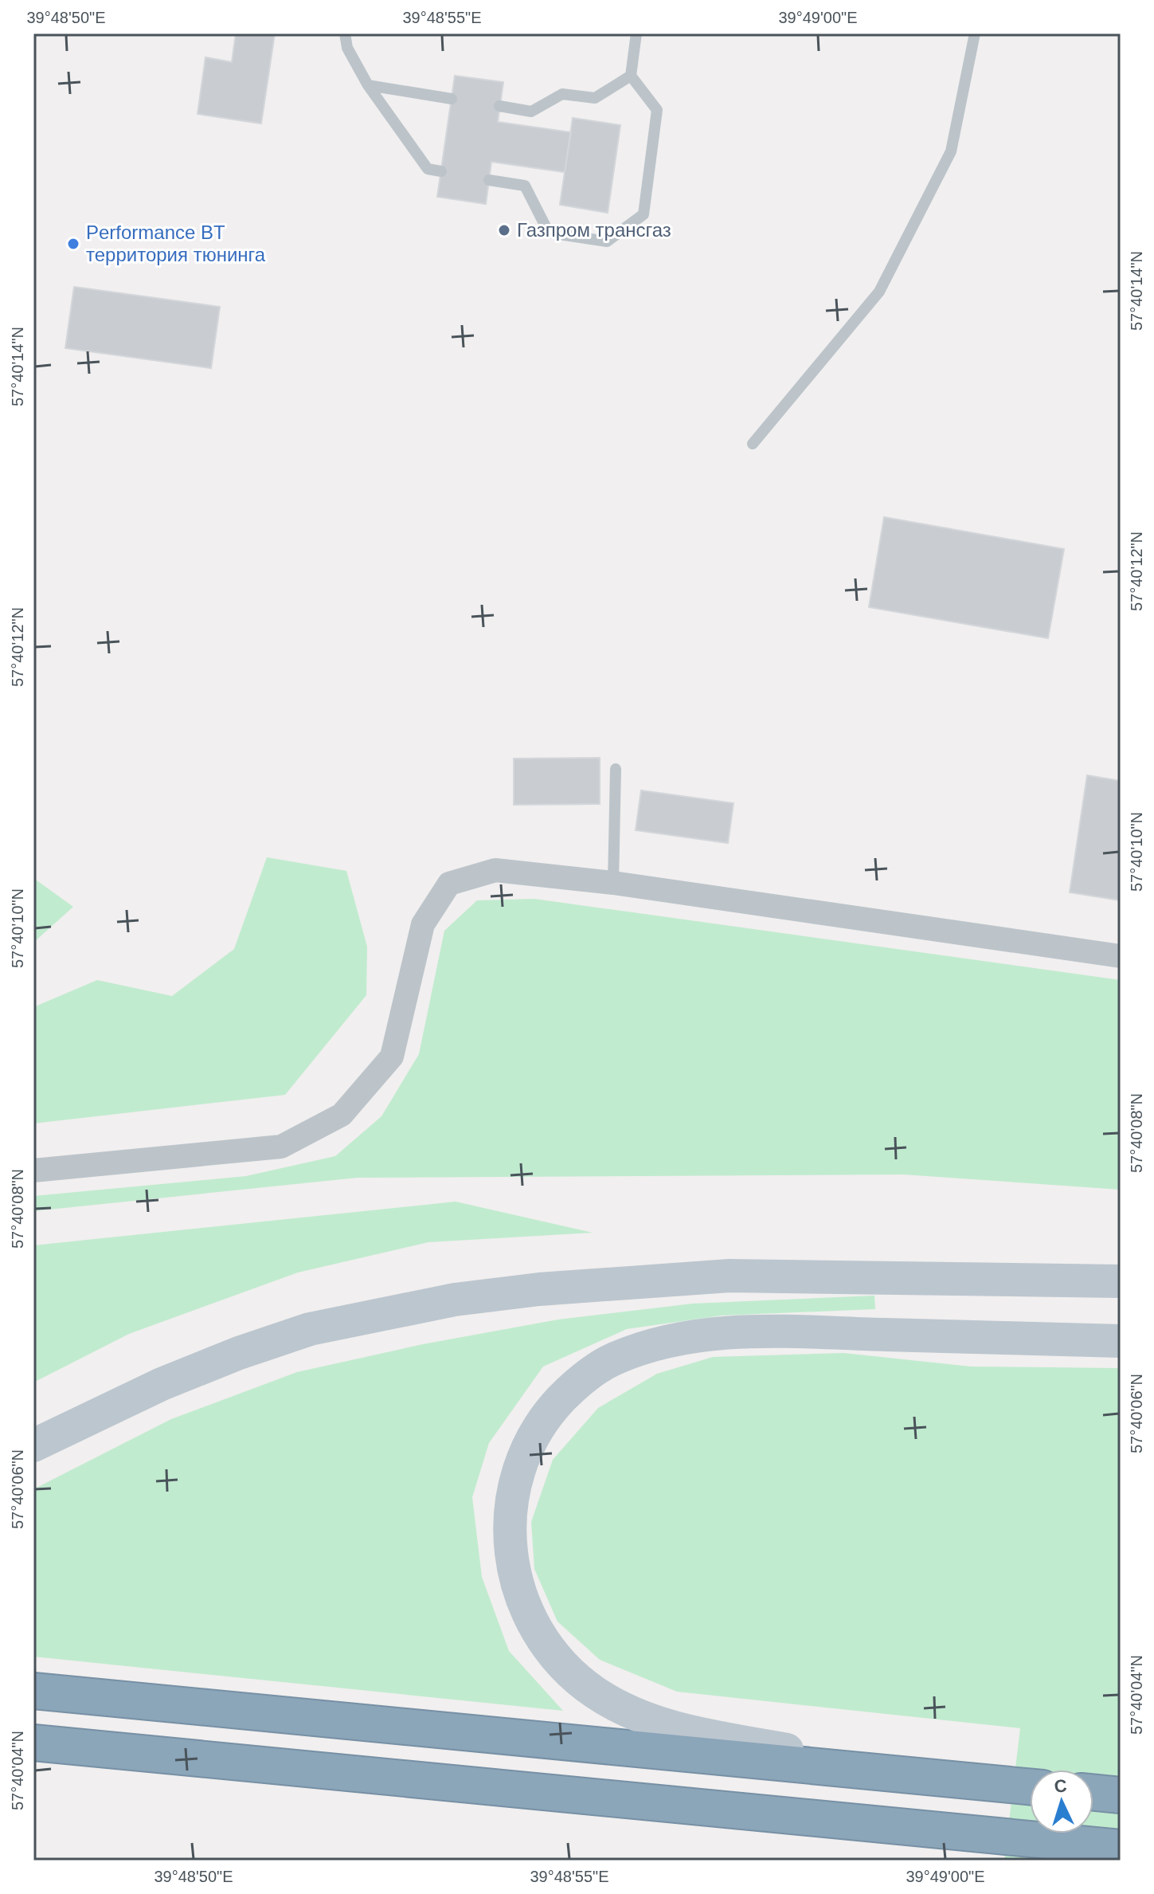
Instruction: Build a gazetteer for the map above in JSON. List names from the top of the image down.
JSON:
{
  "places": ["Газпром трансгаз", "Performance BT территория тюнинга"],
  "north": "top",
  "coordinates": [
    "39°48'50\"E",
    "39°48'55\"E",
    "39°49'00\"E",
    "57°40'14\"N",
    "57°40'12\"N",
    "57°40'10\"N",
    "57°40'08\"N",
    "57°40'06\"N",
    "57°40'04\"N"
  ]
}
